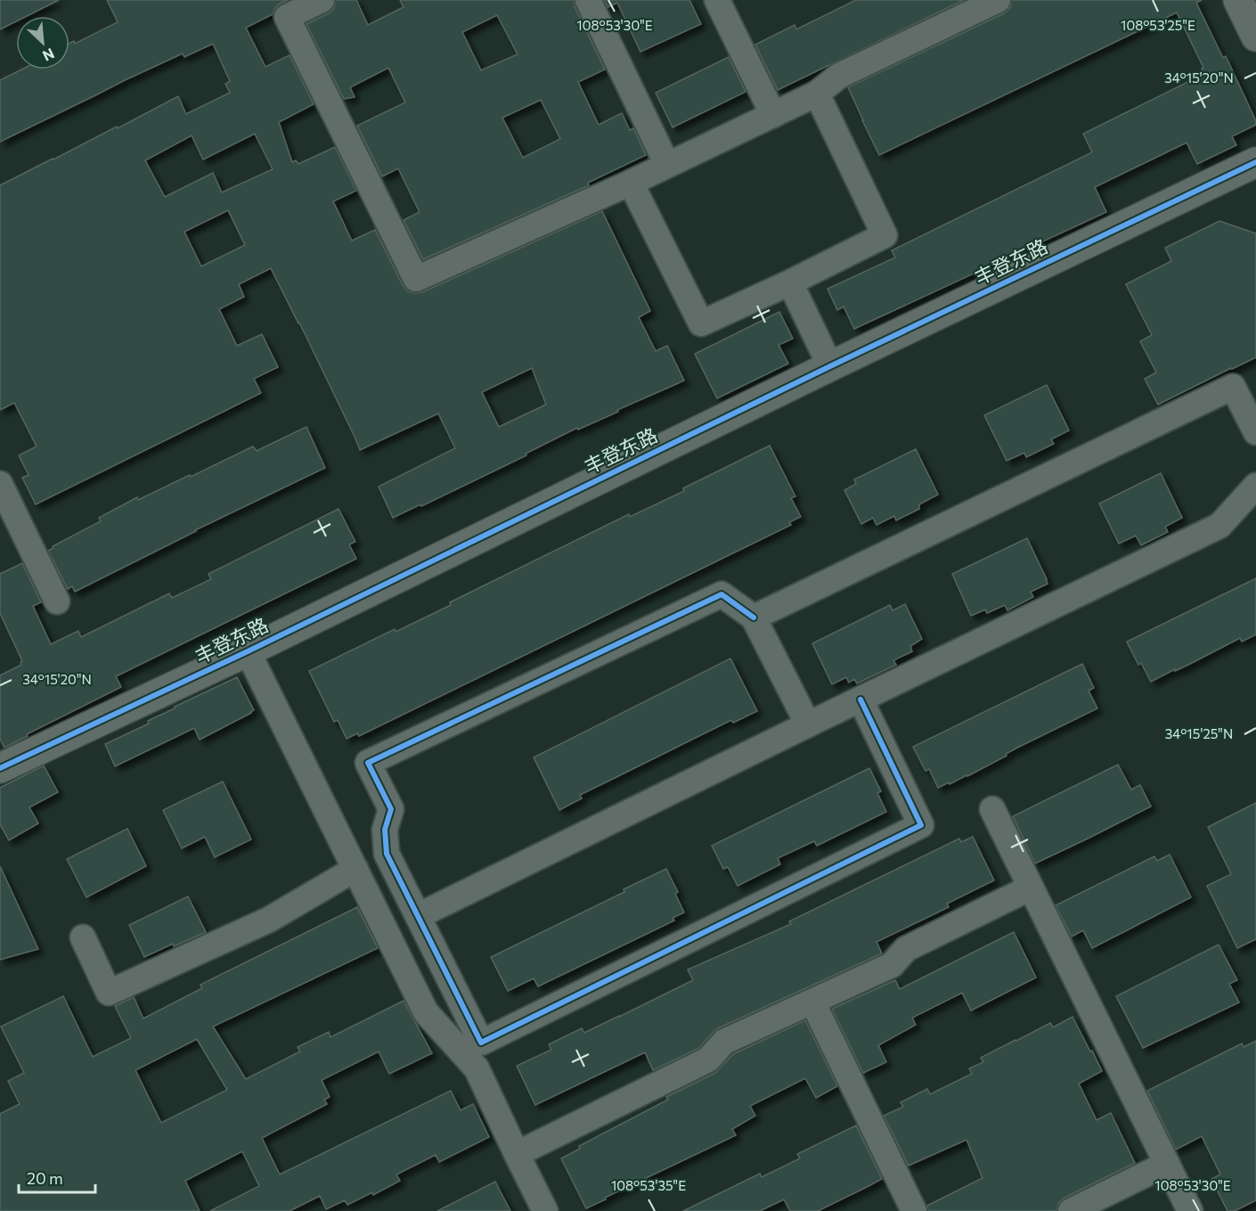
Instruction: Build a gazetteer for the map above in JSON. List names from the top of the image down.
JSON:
{
  "streets": {
    "street": ["丰登东路"]
  },
  "scale_bar": "20 m",
  "north": "bottom right",
  "coordinates": [
    "108°53'30\"E",
    "108°53'25\"E",
    "34°15'20\"N",
    "34°15'25\"N",
    "108°53'35\"E"
  ]
}
